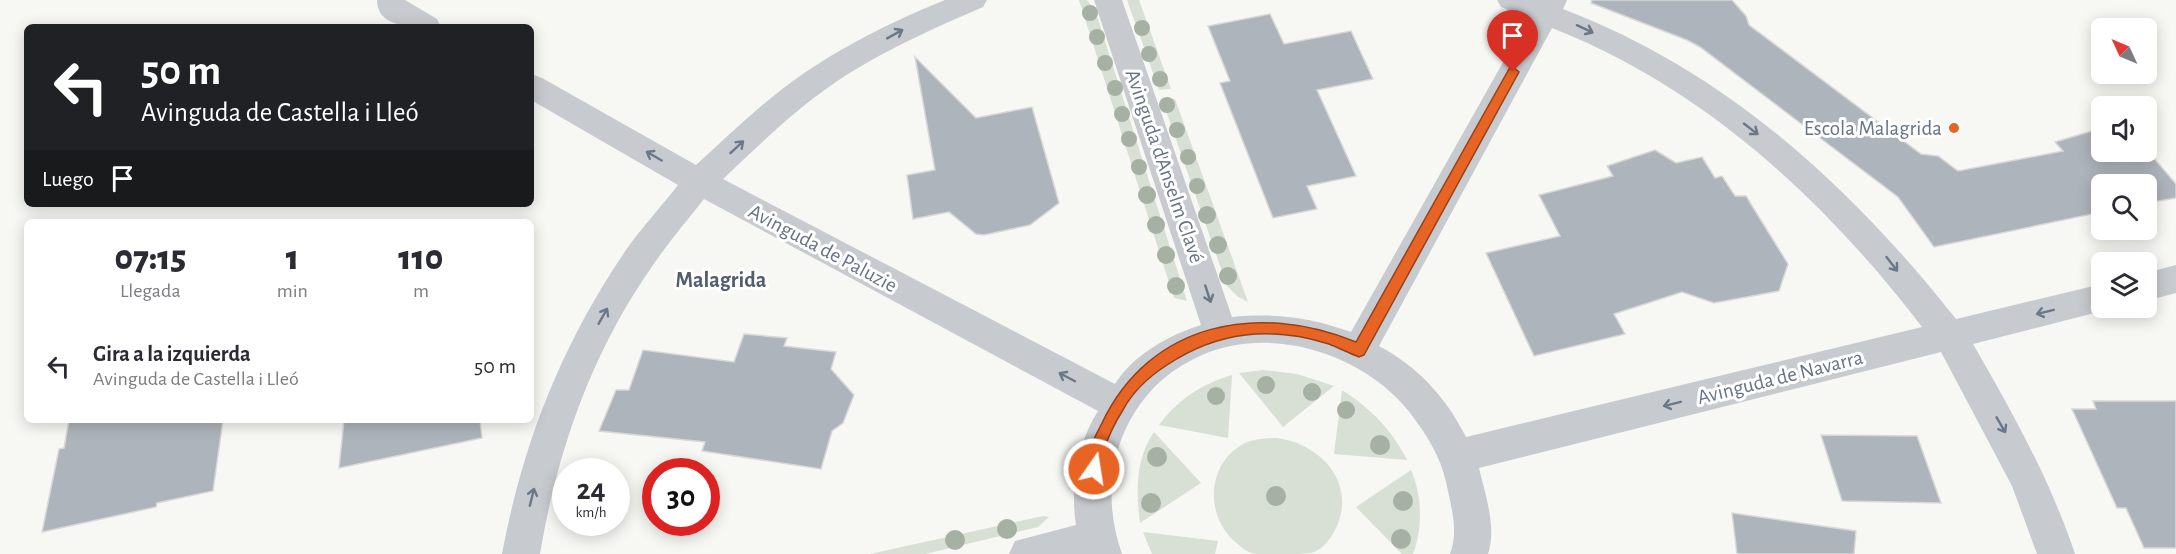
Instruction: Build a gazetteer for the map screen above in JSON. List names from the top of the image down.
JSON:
{
  "streets": {
    "street": ["Avinguda d'Anselm Clavé", "Avinguda de Paluzie", "Avinguda de Navarra"]
  },
  "one_way": ["Avinguda d'Anselm Clavé", "Avinguda de Paluzie", "Avinguda de Navarra"],
  "districts": ["Malagrida"],
  "places": ["Escola Malagrida"],
  "north": "top left",
  "page": {
    "turn": ["50 m", "Avinguda de Castella i Lleó"],
    "then": "Luego",
    "eta": [
      "07:15",
      "Llegada",
      "1",
      "min",
      "110",
      "m"
    ],
    "list": [
      {
        "name": "Gira a la izquierda",
        "note": "Avinguda de Castella i Lleó",
        "value": "50 m"
      }
    ],
    "speed": "24 km/h",
    "limit": "30"
  }
}
